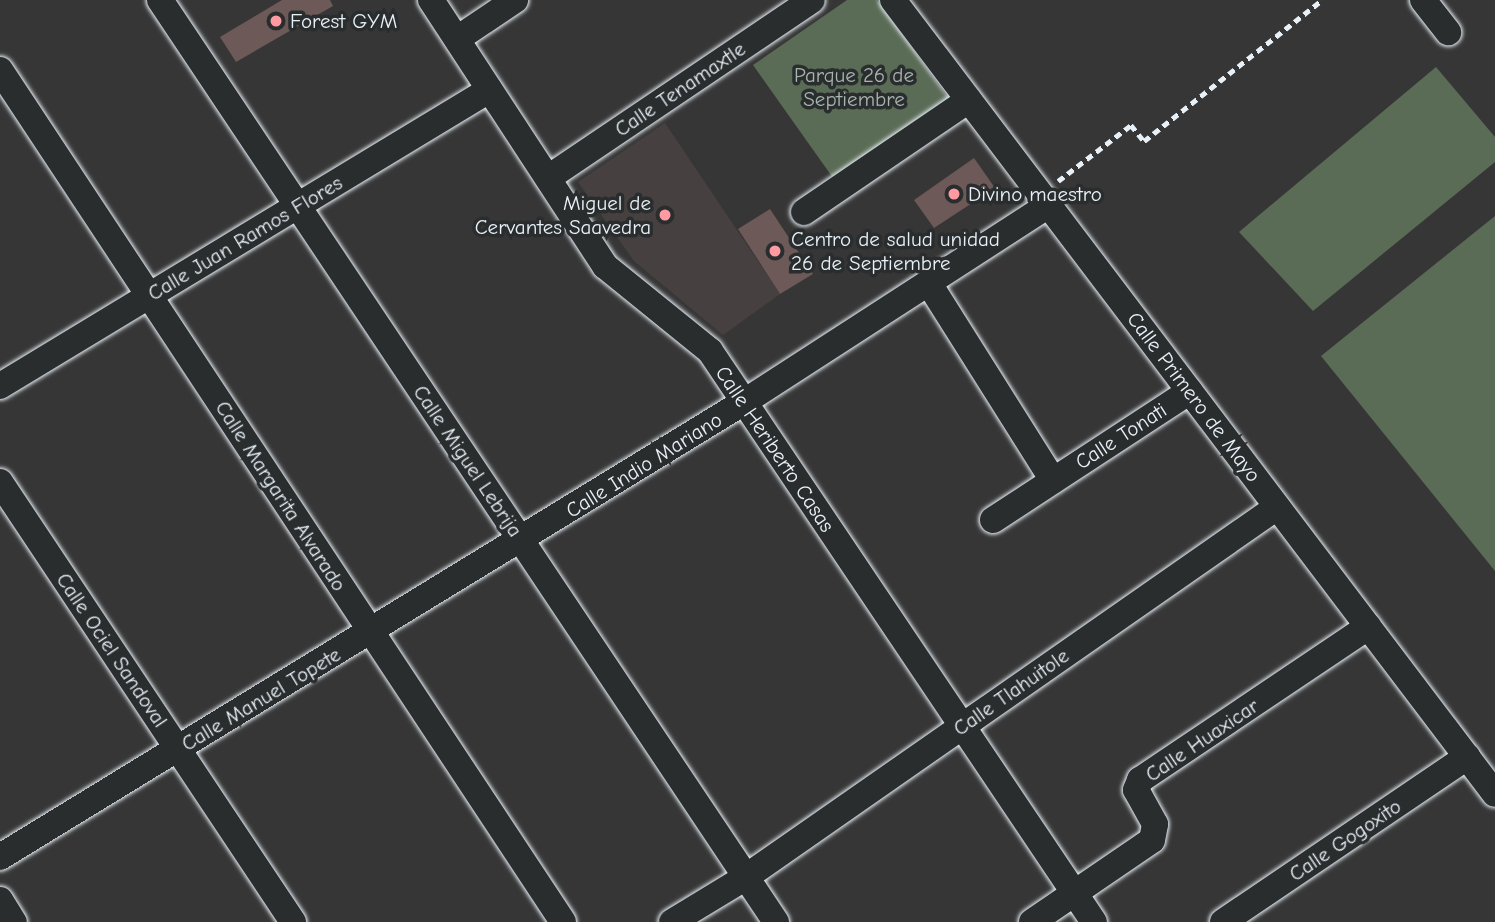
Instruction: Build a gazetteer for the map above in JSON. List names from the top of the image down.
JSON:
{
  "streets": {
    "street": [
      "Calle Tenamaxtle",
      "Calle Juan Ramos Flores",
      "Calle Primero de Mayo",
      "Calle Tonati",
      "Calle Heriberto Casas",
      "Calle Miguel Lebrija",
      "Calle Indio Mariano",
      "Calle Margarita Alvarado",
      "Calle Ociel Sandoval",
      "Calle Tlahuitole",
      "Calle Manuel Topete",
      "Calle Huaxicar",
      "Calle Gogoxito"
    ]
  },
  "crossings": [
    ["Calle Tenamaxtle", "Calle Heriberto Casas"],
    ["Calle Juan Ramos Flores", "Calle Heriberto Casas"],
    ["Calle Juan Ramos Flores", "Calle Miguel Lebrija"],
    ["Calle Juan Ramos Flores", "Calle Margarita Alvarado"],
    ["Calle Primero de Mayo", "Calle Tonati"],
    ["Calle Primero de Mayo", "Calle Indio Mariano"],
    ["Calle Primero de Mayo", "Calle Tlahuitole"],
    ["Calle Primero de Mayo", "Calle Huaxicar"],
    ["Calle Primero de Mayo", "Calle Gogoxito"],
    ["Calle Heriberto Casas", "Calle Indio Mariano"],
    ["Calle Heriberto Casas", "Calle Tlahuitole"],
    ["Calle Heriberto Casas", "Calle Huaxicar"],
    ["Calle Miguel Lebrija", "Calle Indio Mariano"],
    ["Calle Miguel Lebrija", "Calle Tlahuitole"],
    ["Calle Miguel Lebrija", "Calle Manuel Topete"],
    ["Calle Indio Mariano", "Calle Manuel Topete"],
    ["Calle Margarita Alvarado", "Calle Manuel Topete"],
    ["Calle Ociel Sandoval", "Calle Manuel Topete"]
  ],
  "parks": ["Parque 26 de Septiembre"],
  "places": [
    "Forest GYM",
    "Divino maestro",
    "Miguel de Cervantes Saavedra",
    "Centro de salud unidad 26 de Septiembre"
  ]
}
